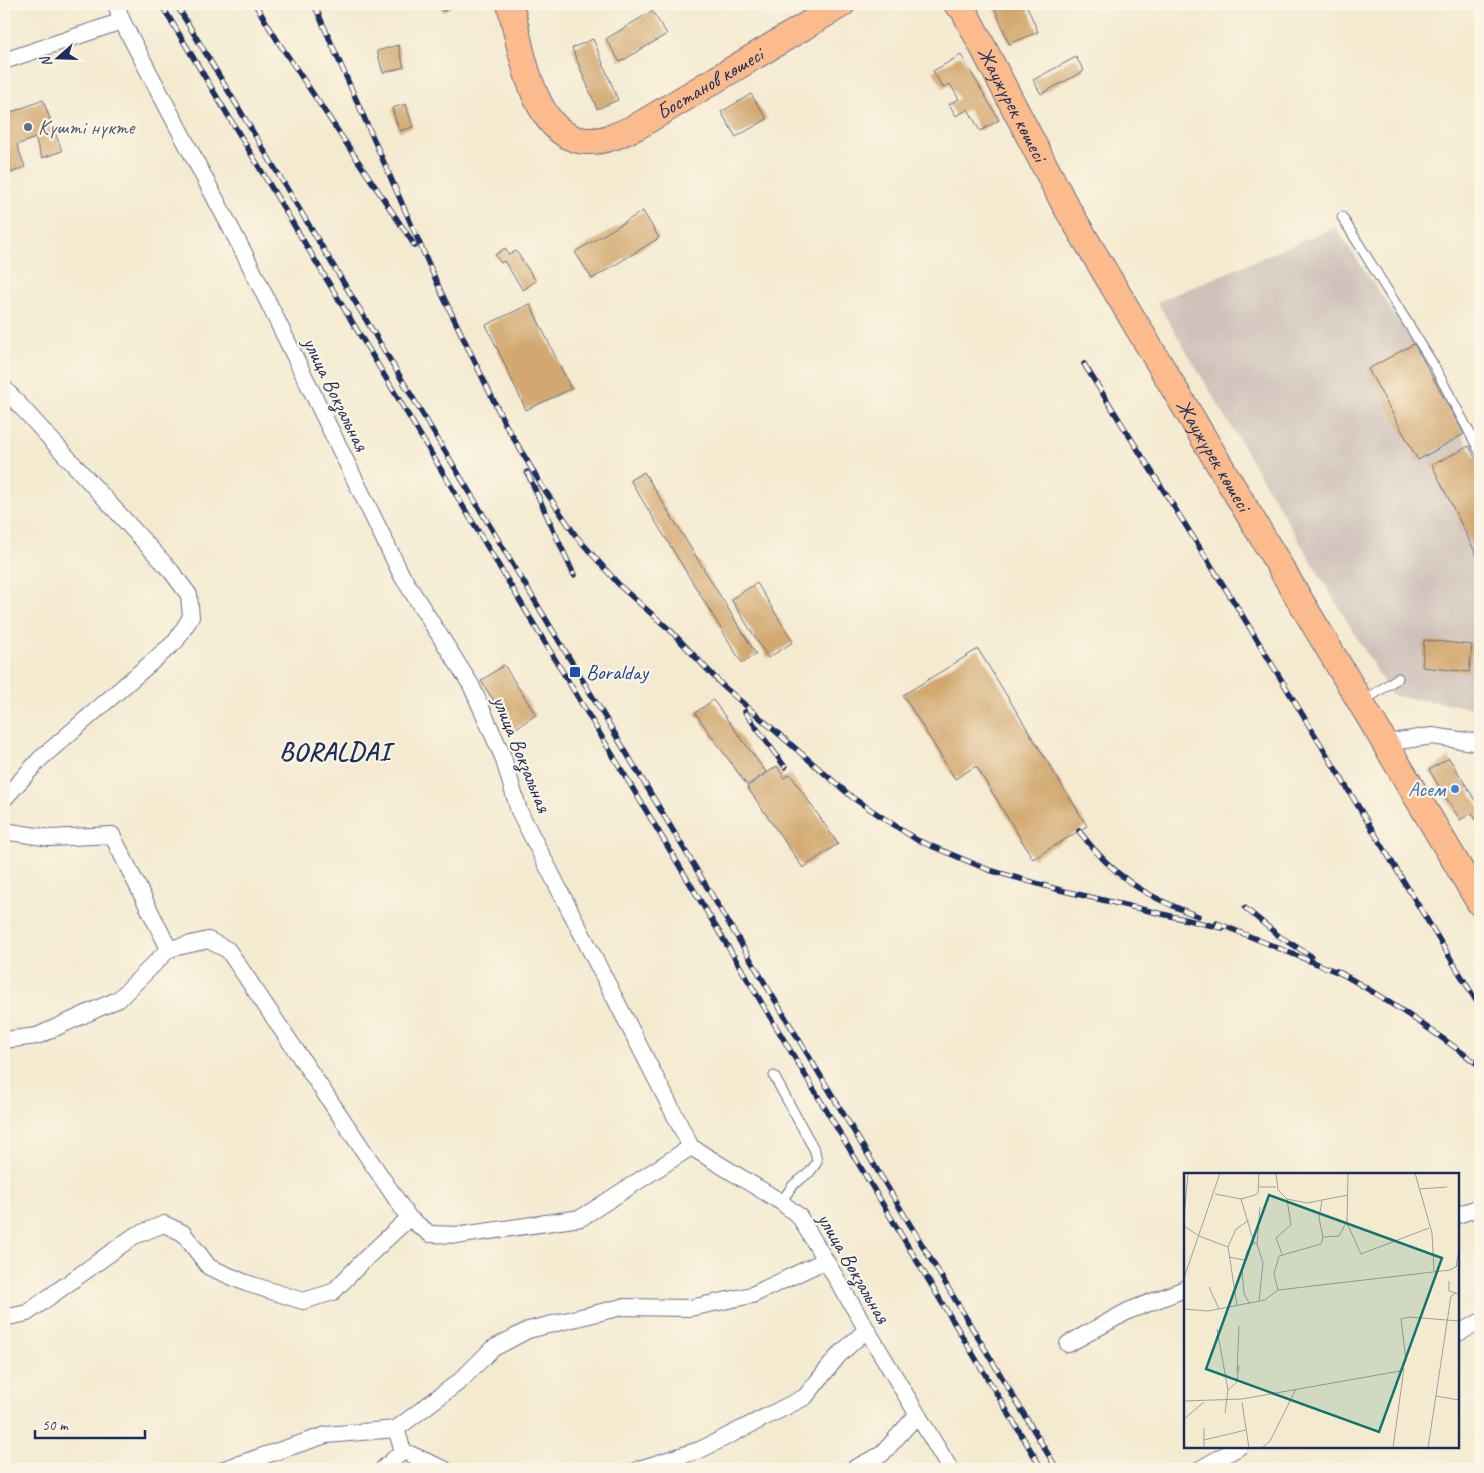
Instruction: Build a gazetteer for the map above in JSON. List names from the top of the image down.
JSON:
{
  "streets": {
    "main road": ["Бостанов көшесі", "Жаужүрек көшесі"],
    "street": ["улица Вокзальная"]
  },
  "districts": ["BORALDAI"],
  "places": {
    "other": ["Күшті нүкте", "Асем"],
    "transit": ["Boralday"]
  },
  "scale_bar": "50 m",
  "north": "left"
}
